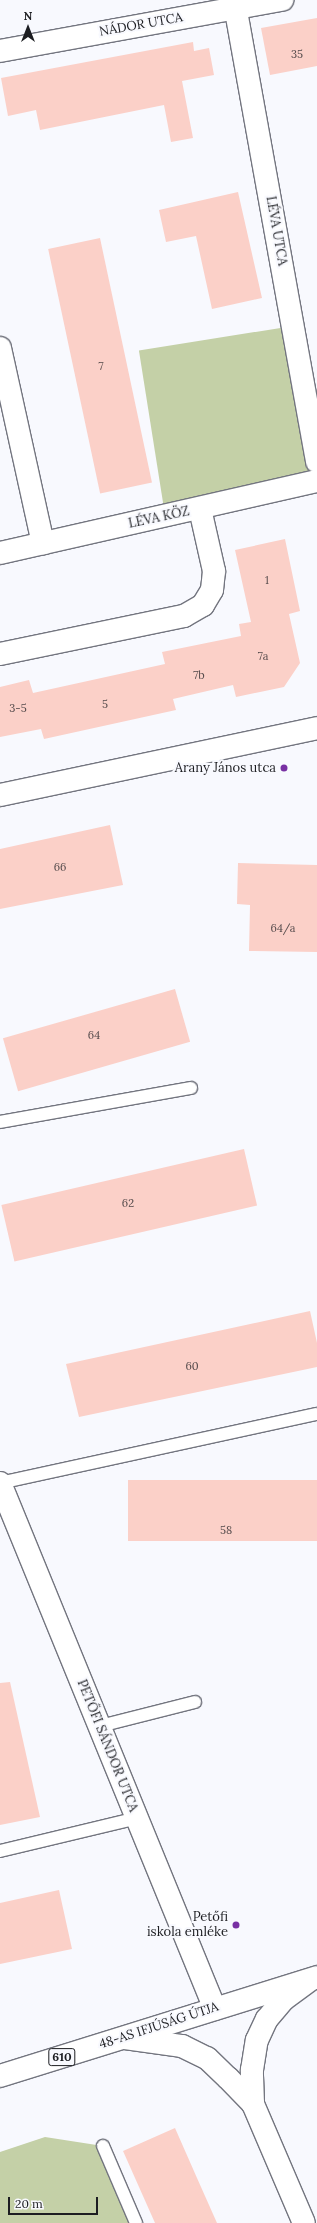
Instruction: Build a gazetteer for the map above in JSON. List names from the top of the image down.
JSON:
{
  "streets": {
    "street": [
      "NÁDOR UTCA",
      "LÉVA UTCA",
      "LÉVA KÖZ",
      "PETŐFI SÁNDOR UTCA",
      "48-AS IFJÚSÁG ÚTJA",
      "610"
    ]
  },
  "crossings": [
    ["NÁDOR UTCA", "LÉVA UTCA"],
    ["PETŐFI SÁNDOR UTCA", "48-AS IFJÚSÁG ÚTJA"]
  ],
  "places": ["Arany János utca", "Petőfi iskola emléke"],
  "house_numbers": [
    "35",
    "7",
    "1",
    "7a",
    "7b",
    "5",
    "3-5",
    "66",
    "64/a",
    "64",
    "62",
    "60",
    "58"
  ],
  "scale_bar": "20 m",
  "north": "top"
}
